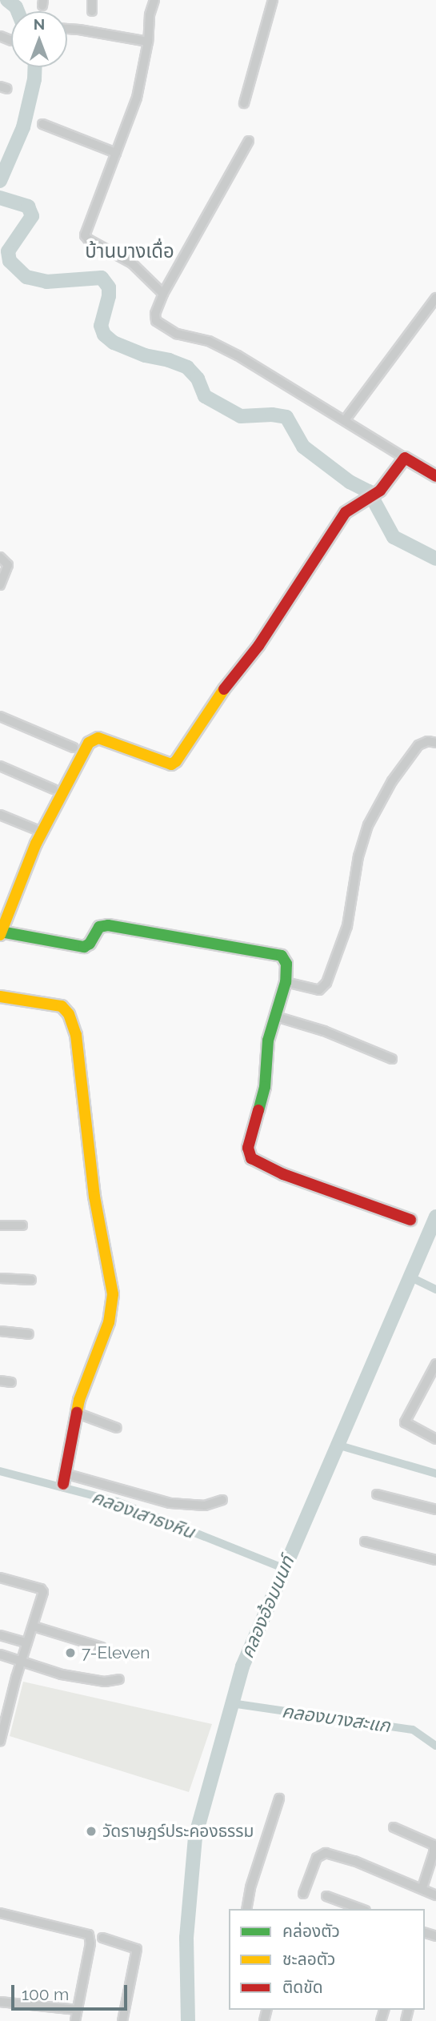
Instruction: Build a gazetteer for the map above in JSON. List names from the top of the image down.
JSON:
{
  "districts": ["บ้านบางเดื่อ"],
  "water": ["คลองเสาธงหิน", "คลองอ้อมนนท์", "คลองบางสะแก"],
  "places": ["7-Eleven", "วัดราษฎร์ประคองธรรม"],
  "legend": ["คล่องตัว", "ชะลอตัว", "ติดขัด"],
  "scale_bar": "100 m",
  "north": "top"
}
